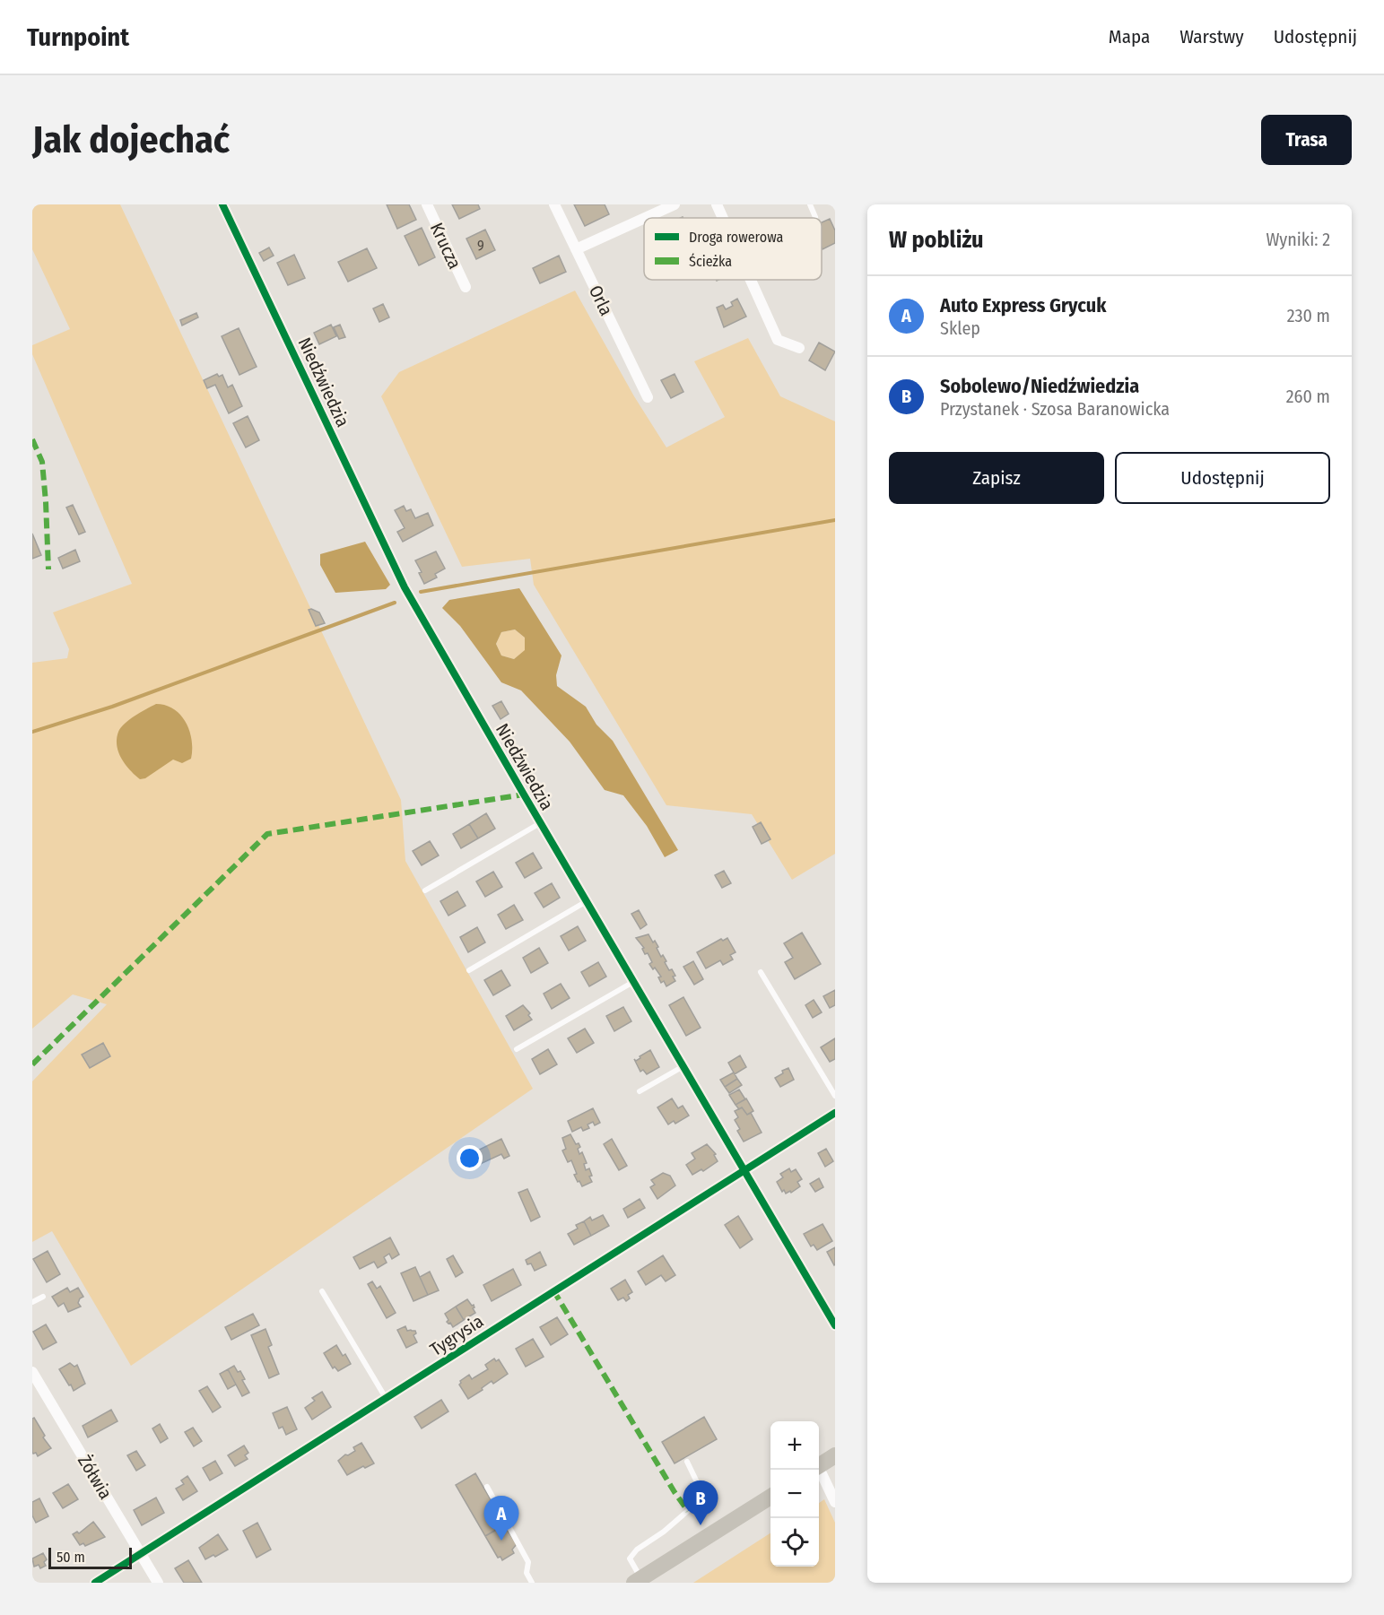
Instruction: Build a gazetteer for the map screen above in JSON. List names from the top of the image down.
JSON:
{
  "streets": {
    "street": [
      "Krucza",
      "Orla",
      "Niedźwiedzia",
      "Tygrysia",
      "Żółwia"
    ]
  },
  "crossings": [
    ["Niedźwiedzia", "Tygrysia"],
    ["Tygrysia", "Żółwia"]
  ],
  "house_numbers": ["9"],
  "legend": ["Droga rowerowa", "Ścieżka"],
  "scale_bar": "50 m",
  "page": {
    "header": "Turnpoint",
    "nav": ["Mapa", "Warstwy", "Udostępnij"],
    "buttons": [
      "Trasa",
      ["Zapisz", "Udostępnij"]
    ],
    "title": "Jak dojechać",
    "heading": ["W pobliżu", "Wyniki: 2"],
    "list": [
      {
        "mark": "A",
        "name": "Auto Express Grycuk",
        "note": "Sklep",
        "value": "230 m"
      },
      {
        "mark": "B",
        "name": "Sobolewo/Niedźwiedzia",
        "note": "Przystanek · Szosa Baranowicka",
        "value": "260 m"
      }
    ],
    "map_buttons": ["+", "−"],
    "pins": ["B", "A"],
    "scale": "50 m"
  }
}
